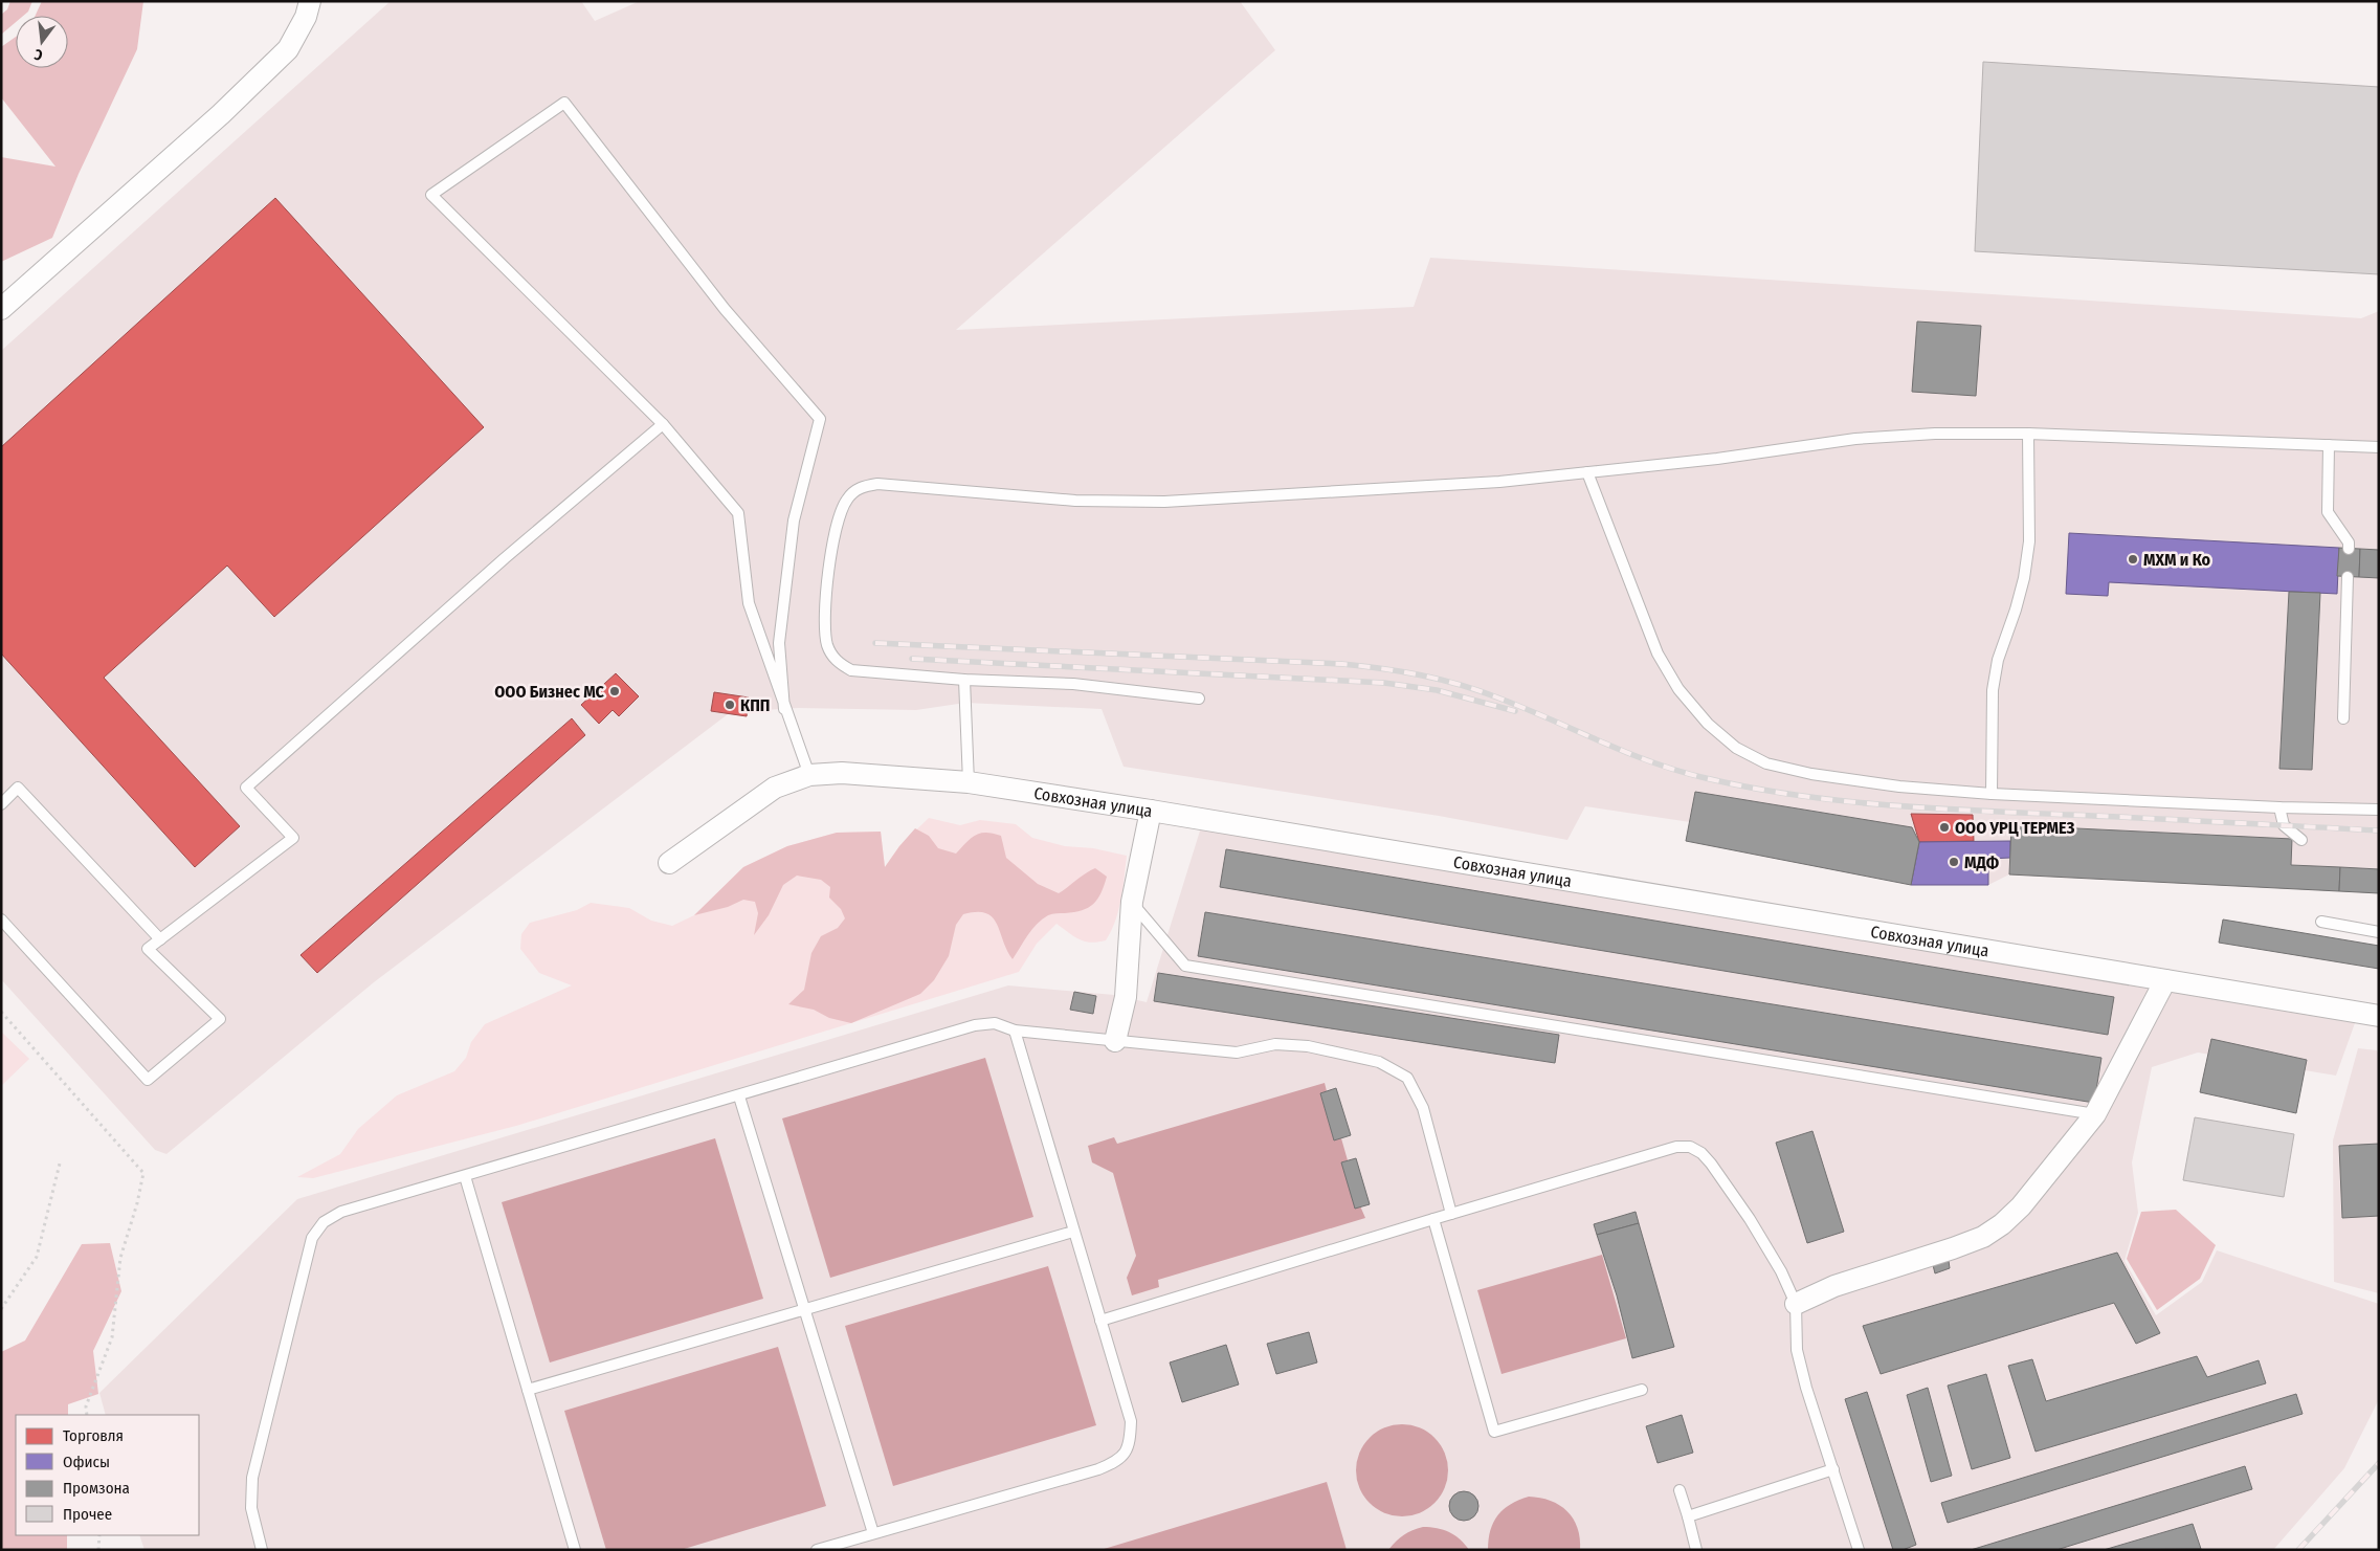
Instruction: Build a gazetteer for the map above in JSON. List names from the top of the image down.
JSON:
{
  "streets": {
    "street": ["Совхозная улица"]
  },
  "places": [
    "МХМ и Ко",
    "ООО Бизнес МС",
    "КПП",
    "ООО УРЦ ТЕРМЕЗ",
    "МДФ"
  ],
  "legend": [
    "Торговля",
    "Офисы",
    "Промзона",
    "Прочее"
  ],
  "north": "bottom"
}
